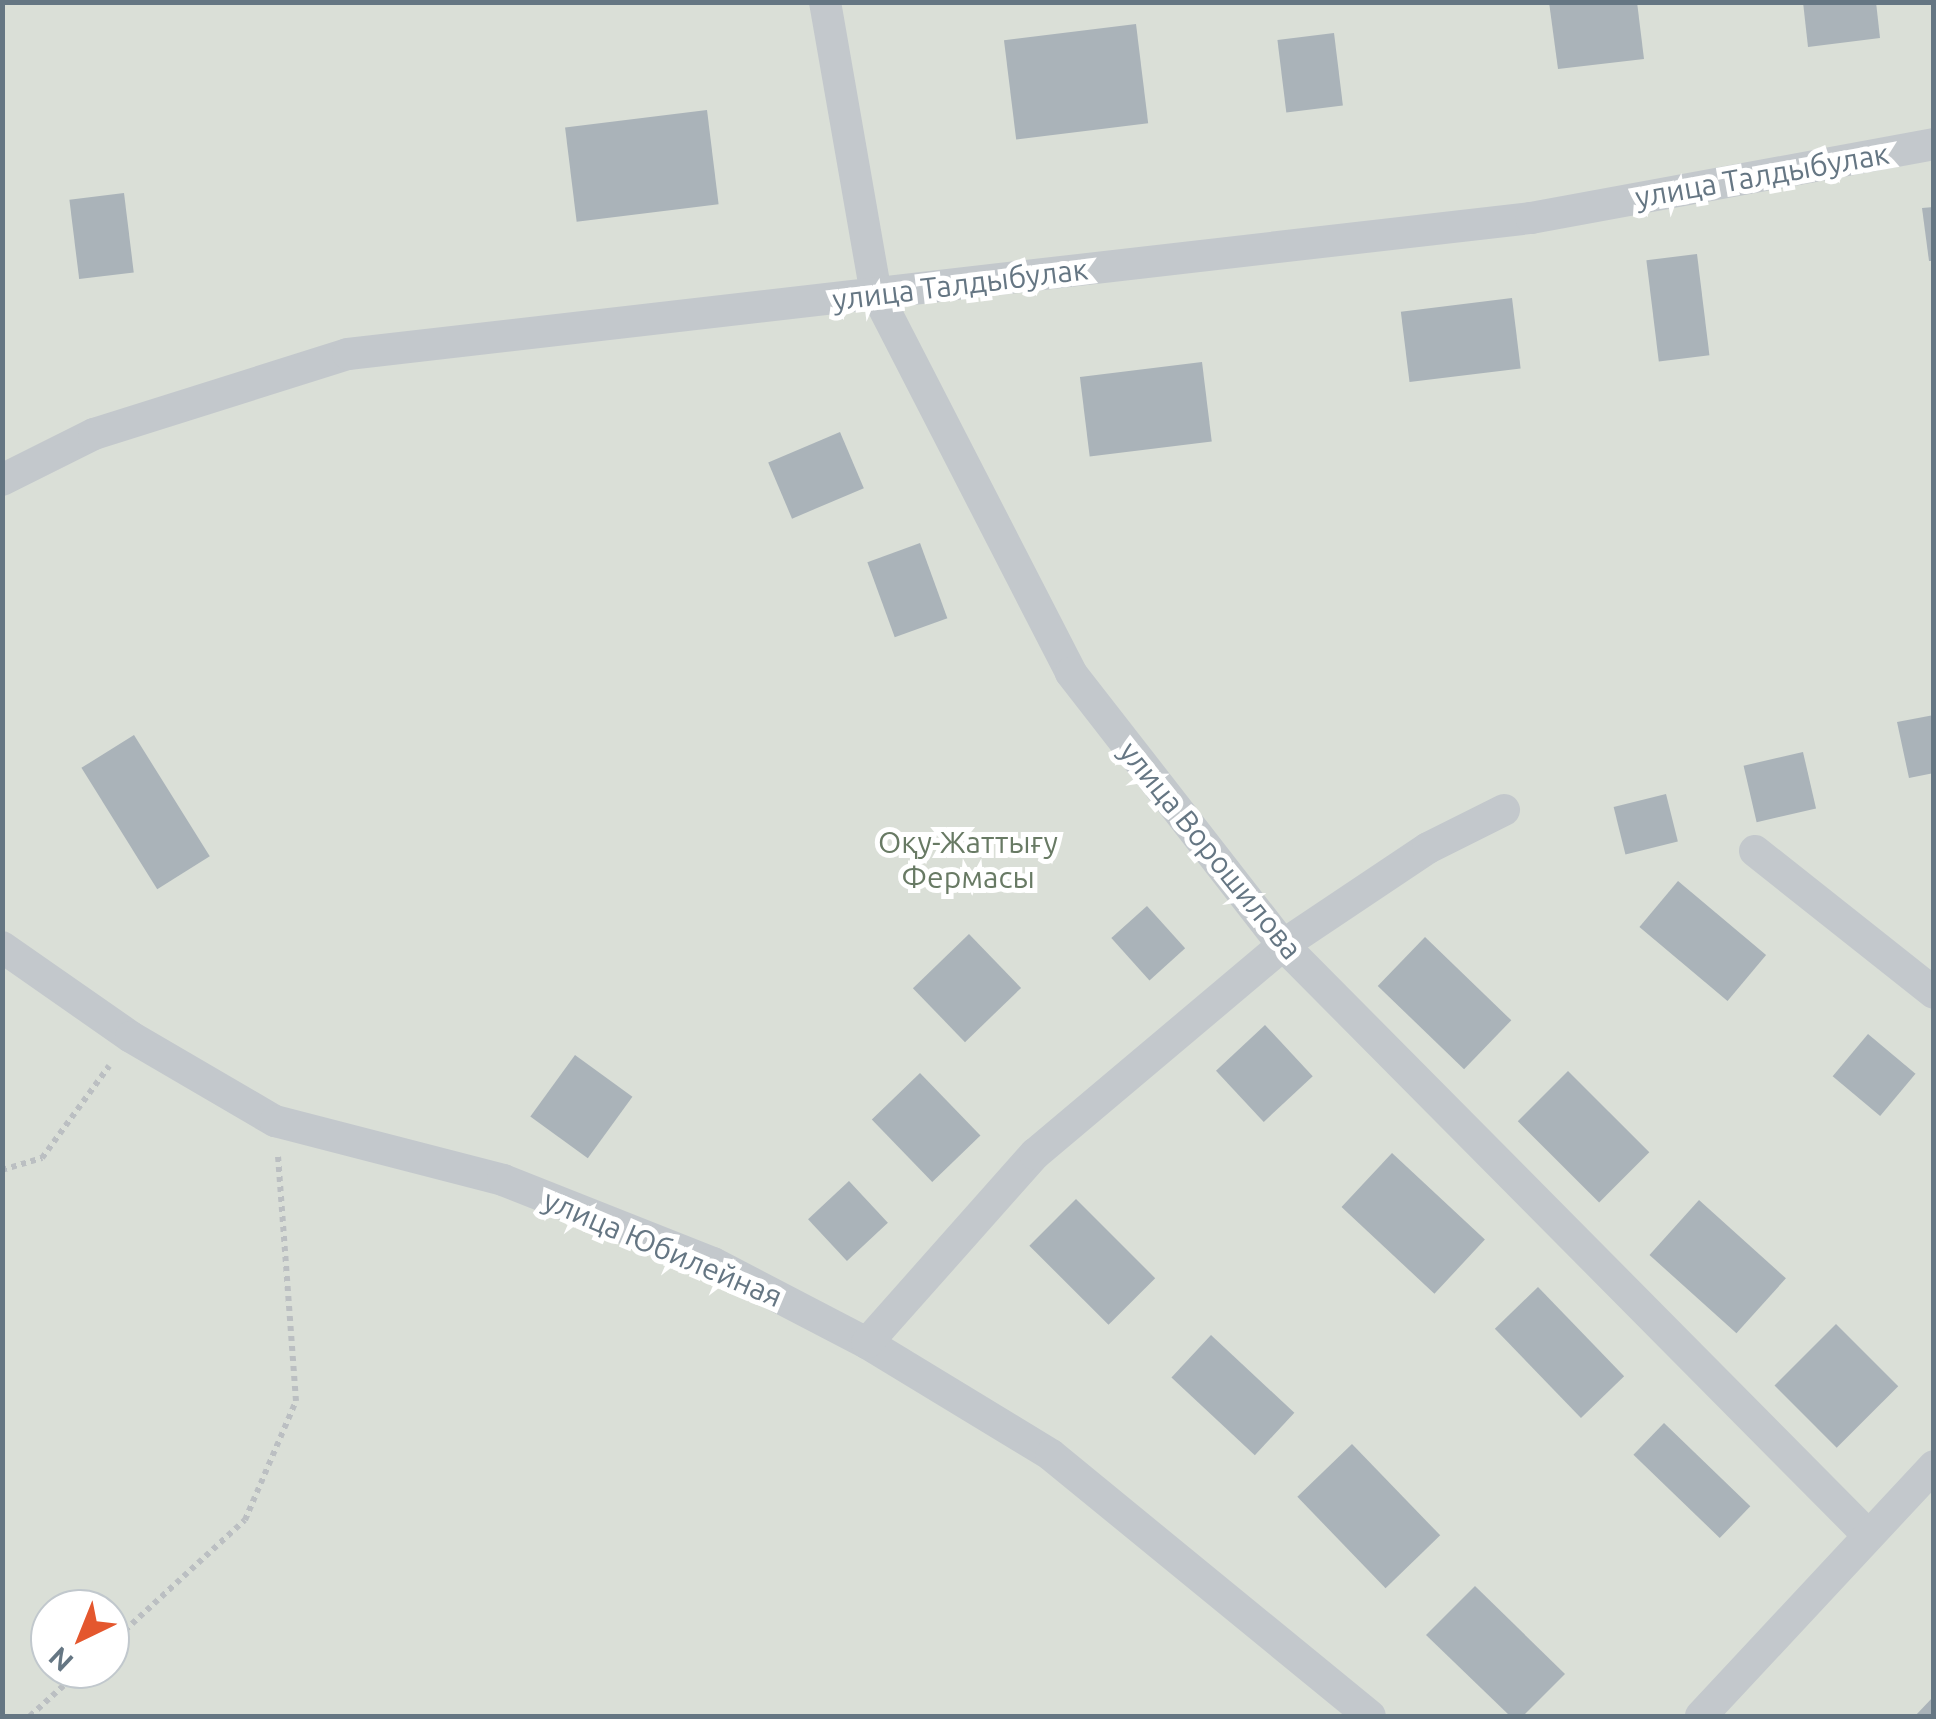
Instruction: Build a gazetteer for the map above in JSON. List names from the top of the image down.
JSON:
{
  "streets": {
    "street": ["улица Талдыбулак", "улица Ворошилова", "улица Юбилейная"]
  },
  "crossings": [
    ["улица Талдыбулак", "улица Ворошилова"]
  ],
  "parks": ["Оқу-Жаттығу Фермасы"],
  "north": "bottom left"
}
